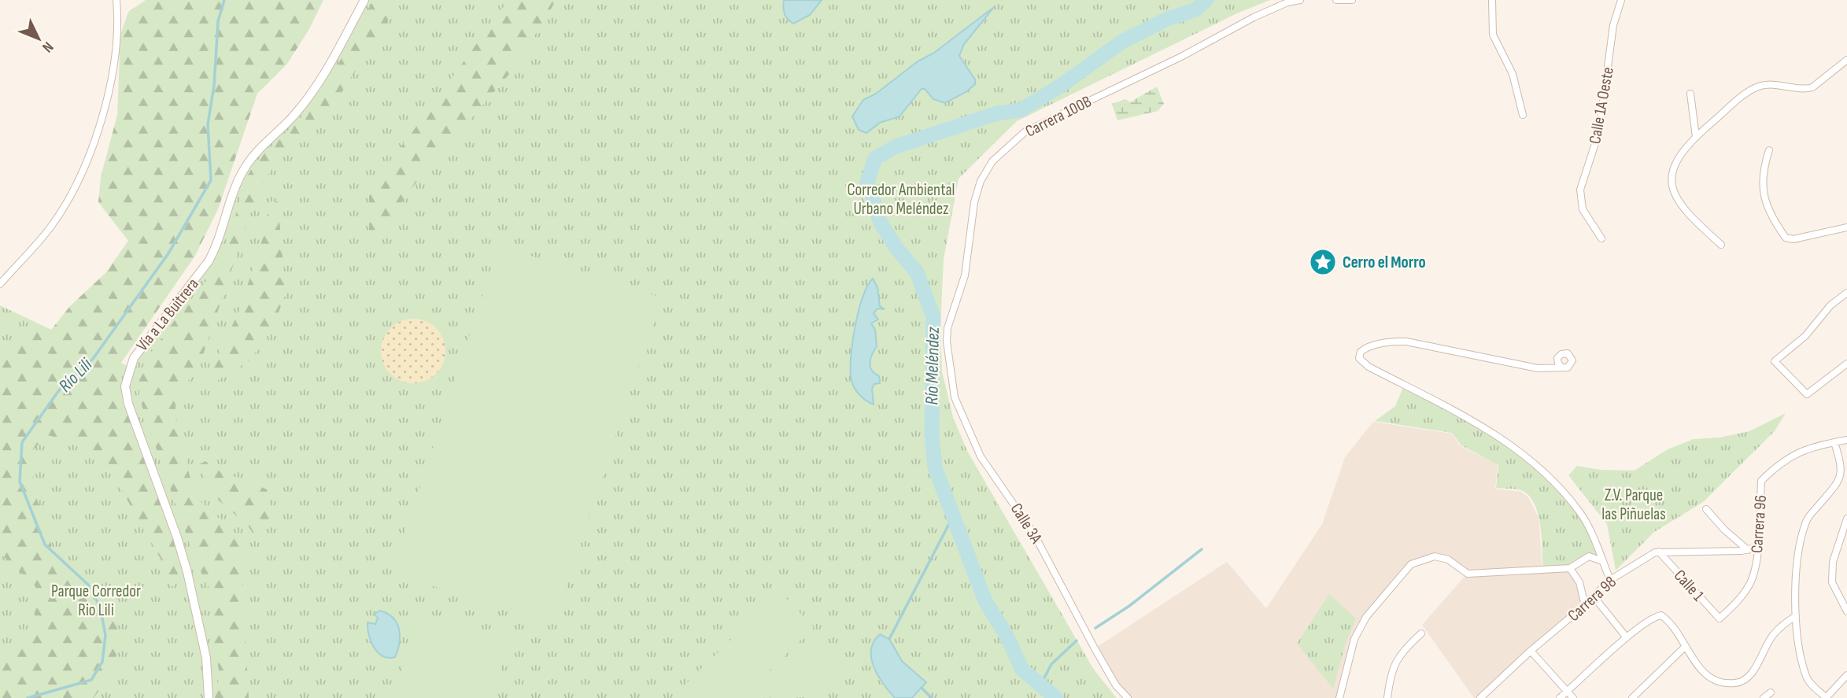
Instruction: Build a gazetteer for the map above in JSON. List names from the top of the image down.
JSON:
{
  "streets": {
    "street": [
      "Calle 1A Oeste",
      "Carrera 100B",
      "Vía a La Buitrera",
      "Calle 3A",
      "Carrera 96",
      "Calle 1",
      "Carrera 98"
    ]
  },
  "crossings": [
    ["Carrera 100B", "Calle 3A"],
    ["Carrera 96", "Calle 1"],
    ["Carrera 96", "Carrera 98"],
    ["Calle 1", "Carrera 98"]
  ],
  "water": ["Río Meléndez", "Río Lili"],
  "parks": ["Corredor Ambiental Urbano Meléndez", "Z.V. Parque las Piñuelas", "Parque Corredor Rio Lili"],
  "places": {
    "place": ["Cerro el Morro"]
  },
  "north": "bottom right"
}
